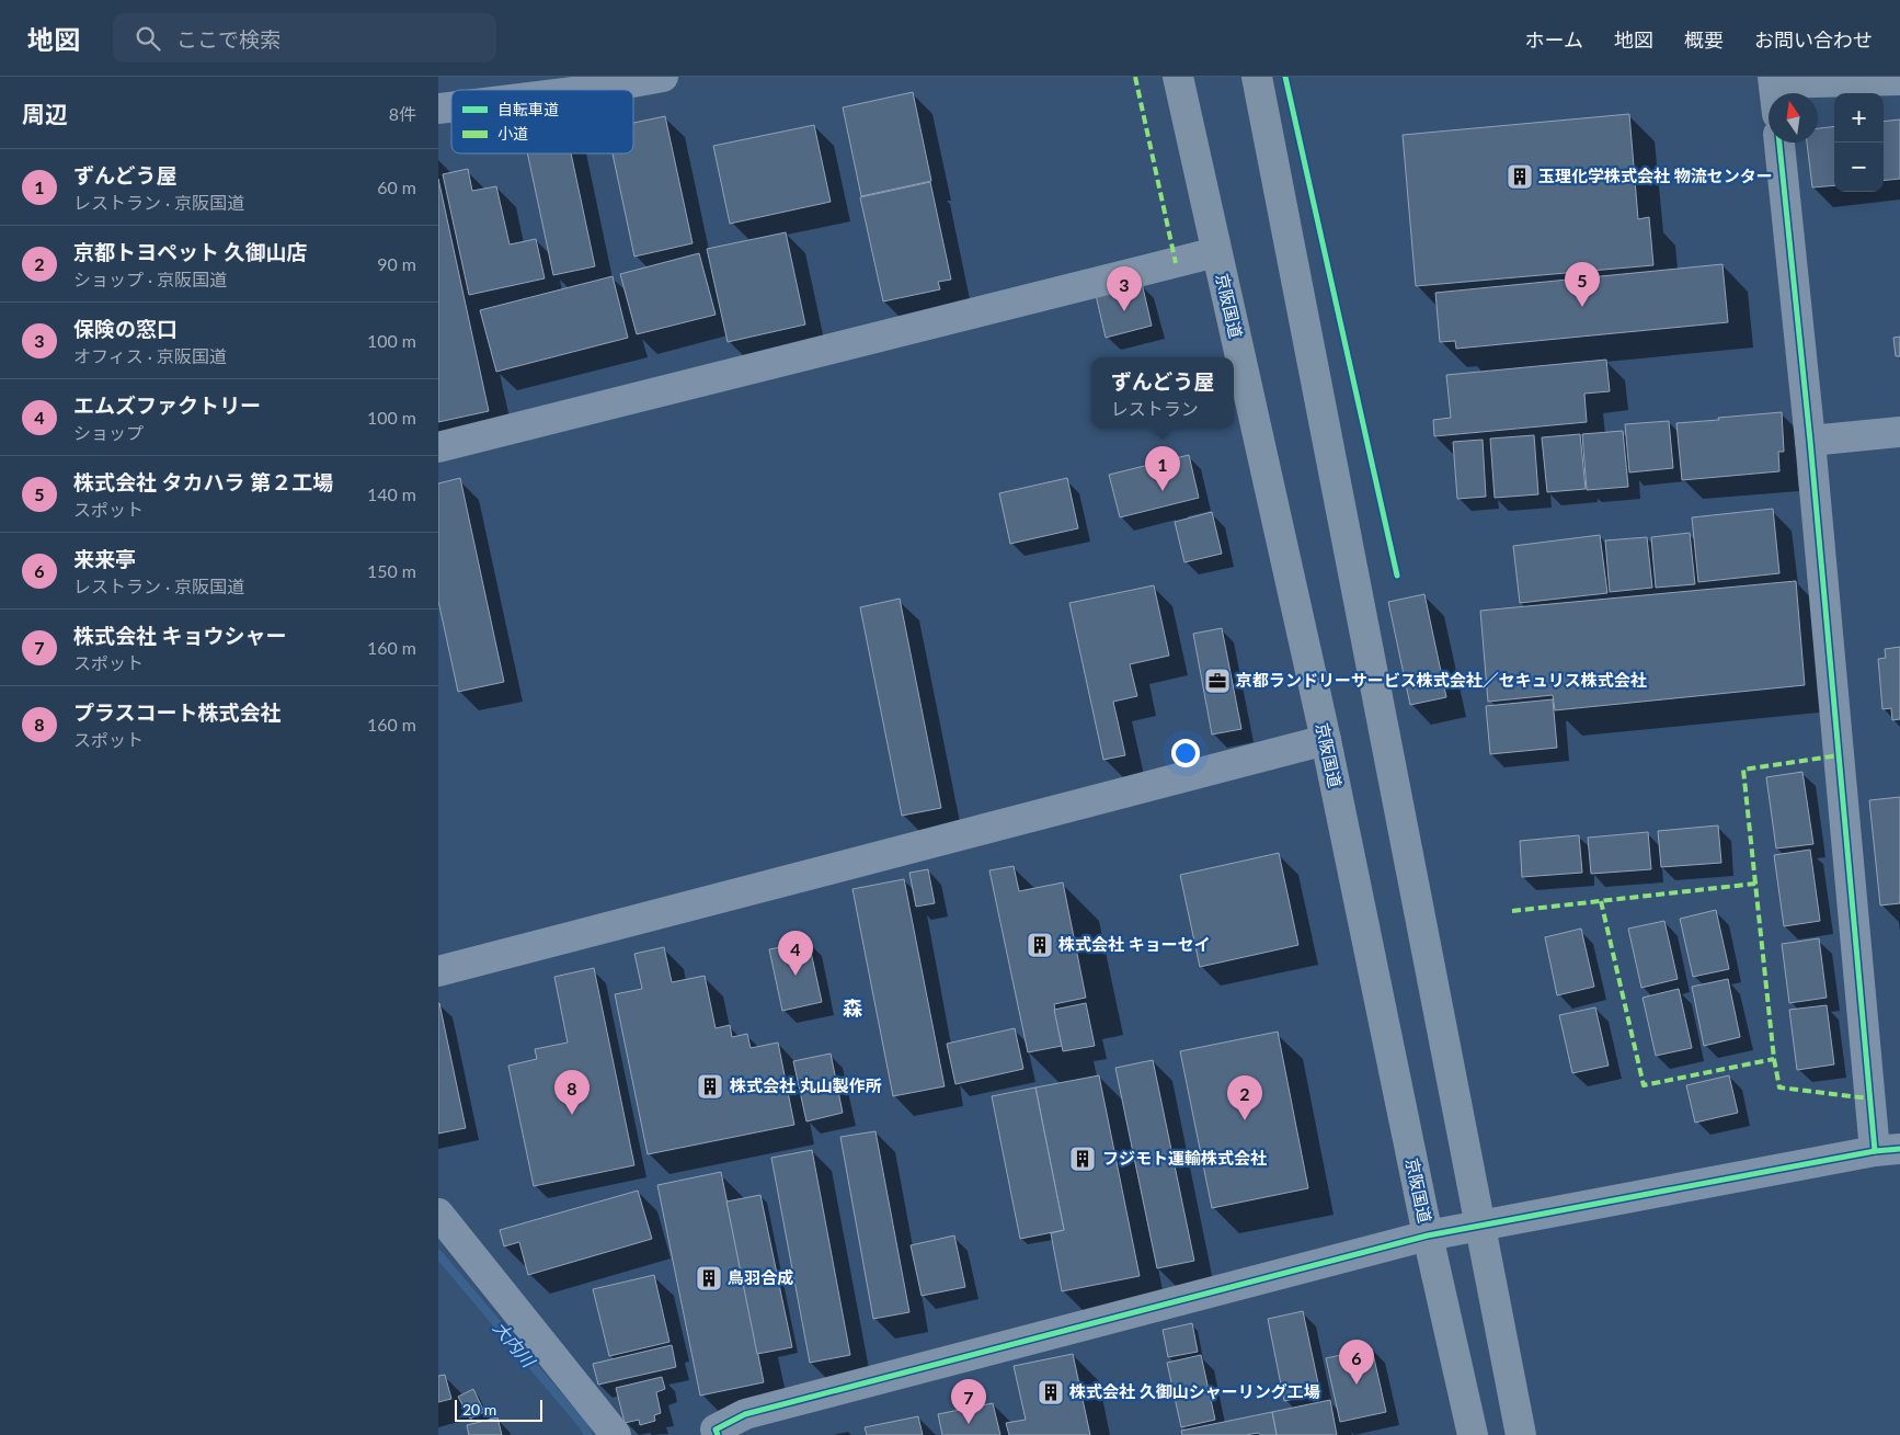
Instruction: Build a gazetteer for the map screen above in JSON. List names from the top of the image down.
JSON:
{
  "streets": {
    "highway": ["京阪国道"]
  },
  "districts": ["森"],
  "water": ["大内川"],
  "places": {
    "building": [
      "玉理化学株式会社 物流センター",
      "株式会社 キョーセイ",
      "株式会社 丸山製作所",
      "フジモト運輸株式会社",
      "鳥羽合成",
      "株式会社 久御山シャーリング工場"
    ],
    "office": ["京都ランドリーサービス株式会社／セキュリス株式会社"]
  },
  "legend": ["自転車道", "小道"],
  "scale_bar": "20 m",
  "north": "top",
  "page": {
    "header": "地図",
    "search": "ここで検索",
    "nav": [
      "ホーム",
      "地図",
      "概要",
      "お問い合わせ"
    ],
    "heading": ["周辺", "8件"],
    "map_buttons": ["+", "−"],
    "list": [
      {
        "mark": "1",
        "name": "ずんどう屋",
        "note": "レストラン · 京阪国道",
        "value": "60 m"
      },
      {
        "mark": "2",
        "name": "京都トヨペット 久御山店",
        "note": "ショップ · 京阪国道",
        "value": "90 m"
      },
      {
        "mark": "3",
        "name": "保険の窓口",
        "note": "オフィス · 京阪国道",
        "value": "100 m"
      },
      {
        "mark": "4",
        "name": "エムズファクトリー",
        "note": "ショップ",
        "value": "100 m"
      },
      {
        "mark": "5",
        "name": "株式会社 タカハラ 第２工場",
        "note": "スポット",
        "value": "140 m"
      },
      {
        "mark": "6",
        "name": "来来亭",
        "note": "レストラン · 京阪国道",
        "value": "150 m"
      },
      {
        "mark": "7",
        "name": "株式会社 キョウシャー",
        "note": "スポット",
        "value": "160 m"
      },
      {
        "mark": "8",
        "name": "プラスコート株式会社",
        "note": "スポット",
        "value": "160 m"
      }
    ],
    "pins": [
      "5",
      "3",
      "1",
      "4",
      "8",
      "2",
      "6",
      "7"
    ],
    "popup": ["ずんどう屋", "レストラン"],
    "scale": "20 m"
  }
}
